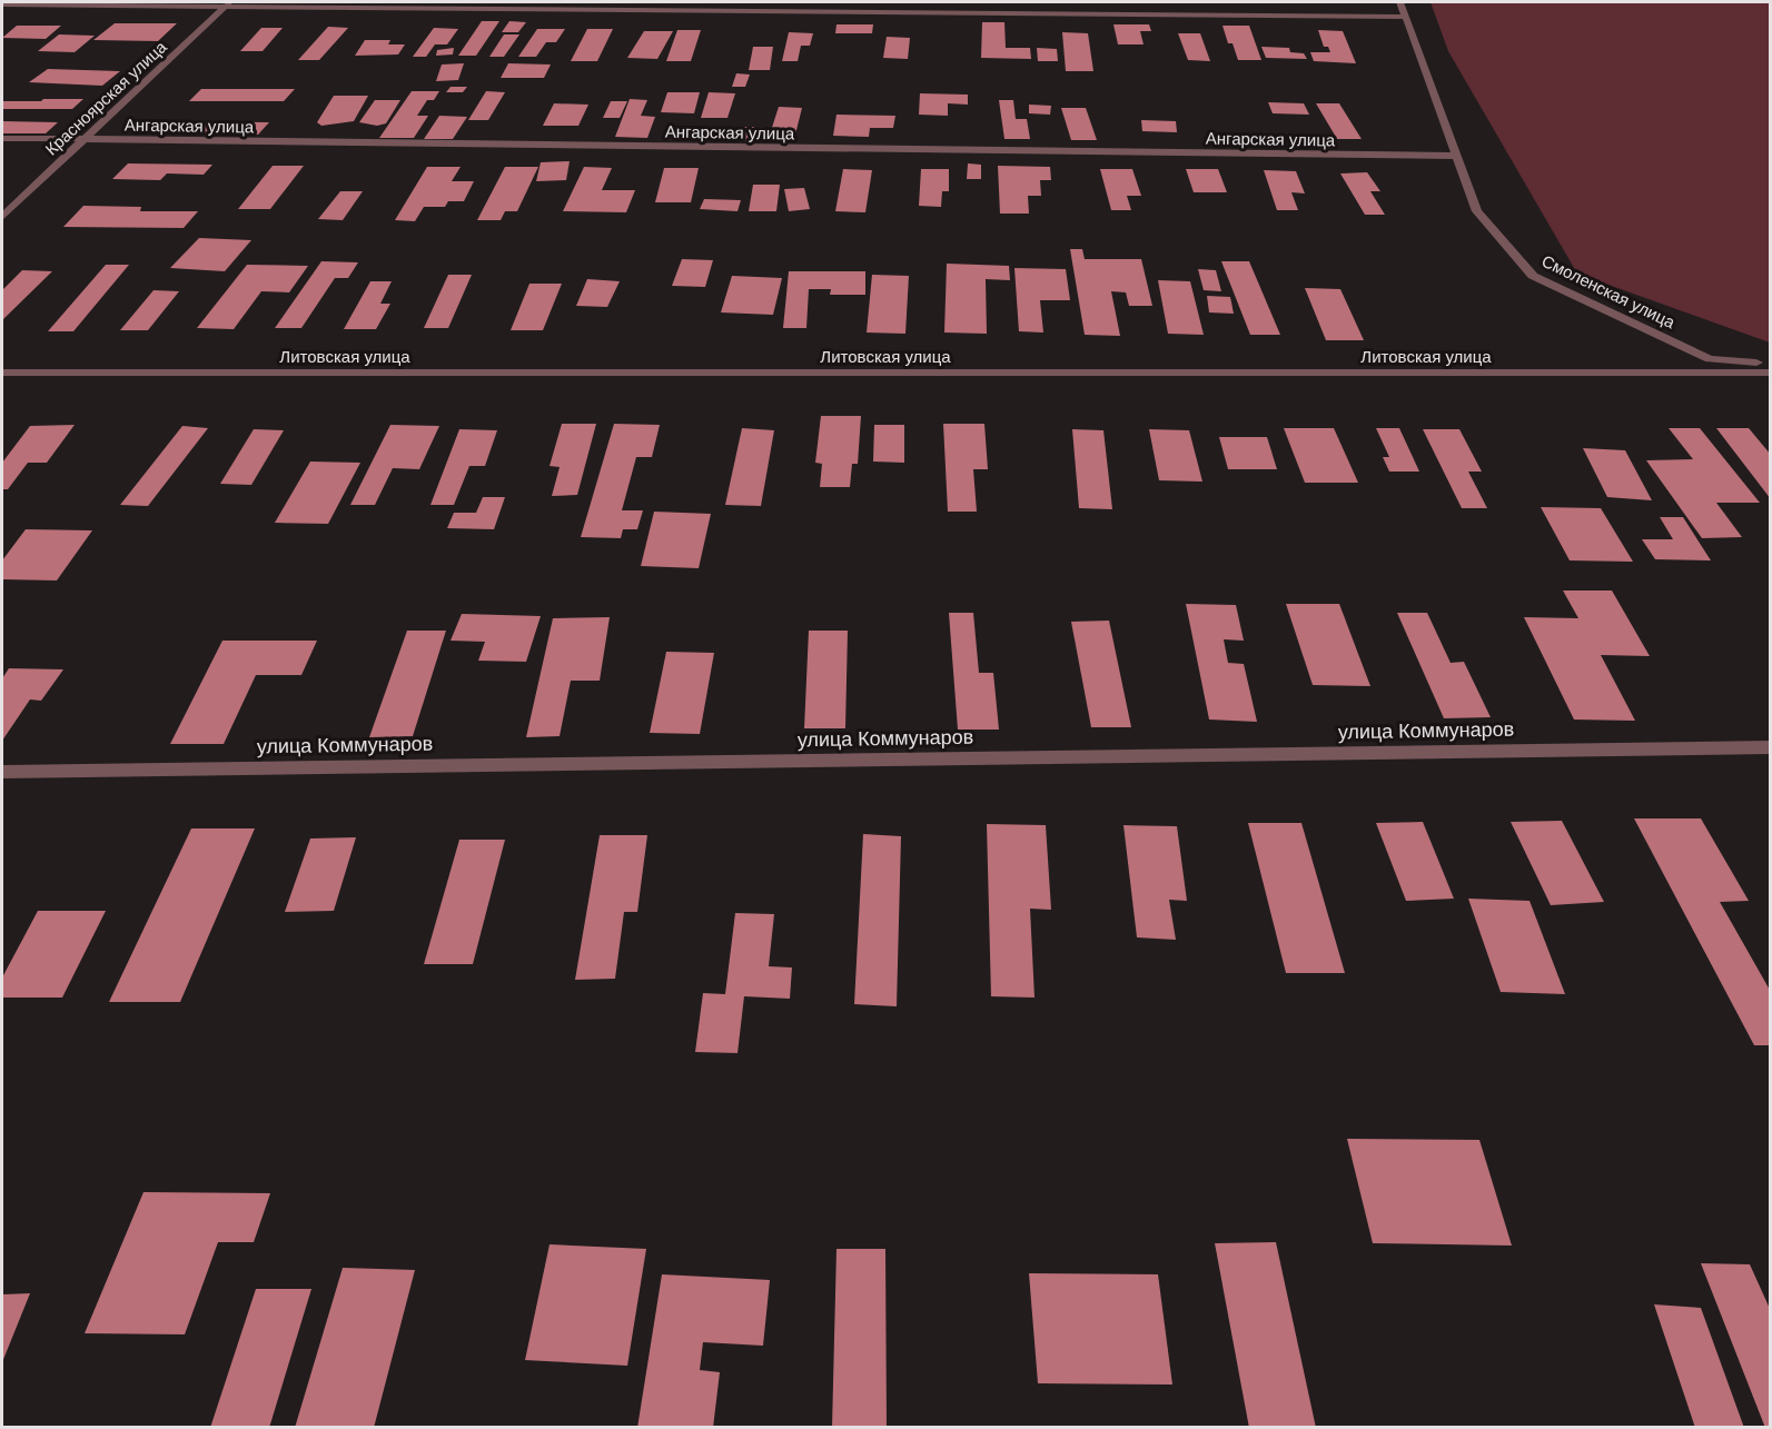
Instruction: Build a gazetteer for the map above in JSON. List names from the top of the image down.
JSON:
{
  "streets": {
    "street": [
      "Красноярская улица",
      "Ангарская улица",
      "Смоленская улица",
      "Литовская улица",
      "улица Коммунаров"
    ]
  },
  "crossings": [
    ["Красноярская улица", "Ангарская улица"],
    ["Ангарская улица", "Смоленская улица"]
  ]
}
